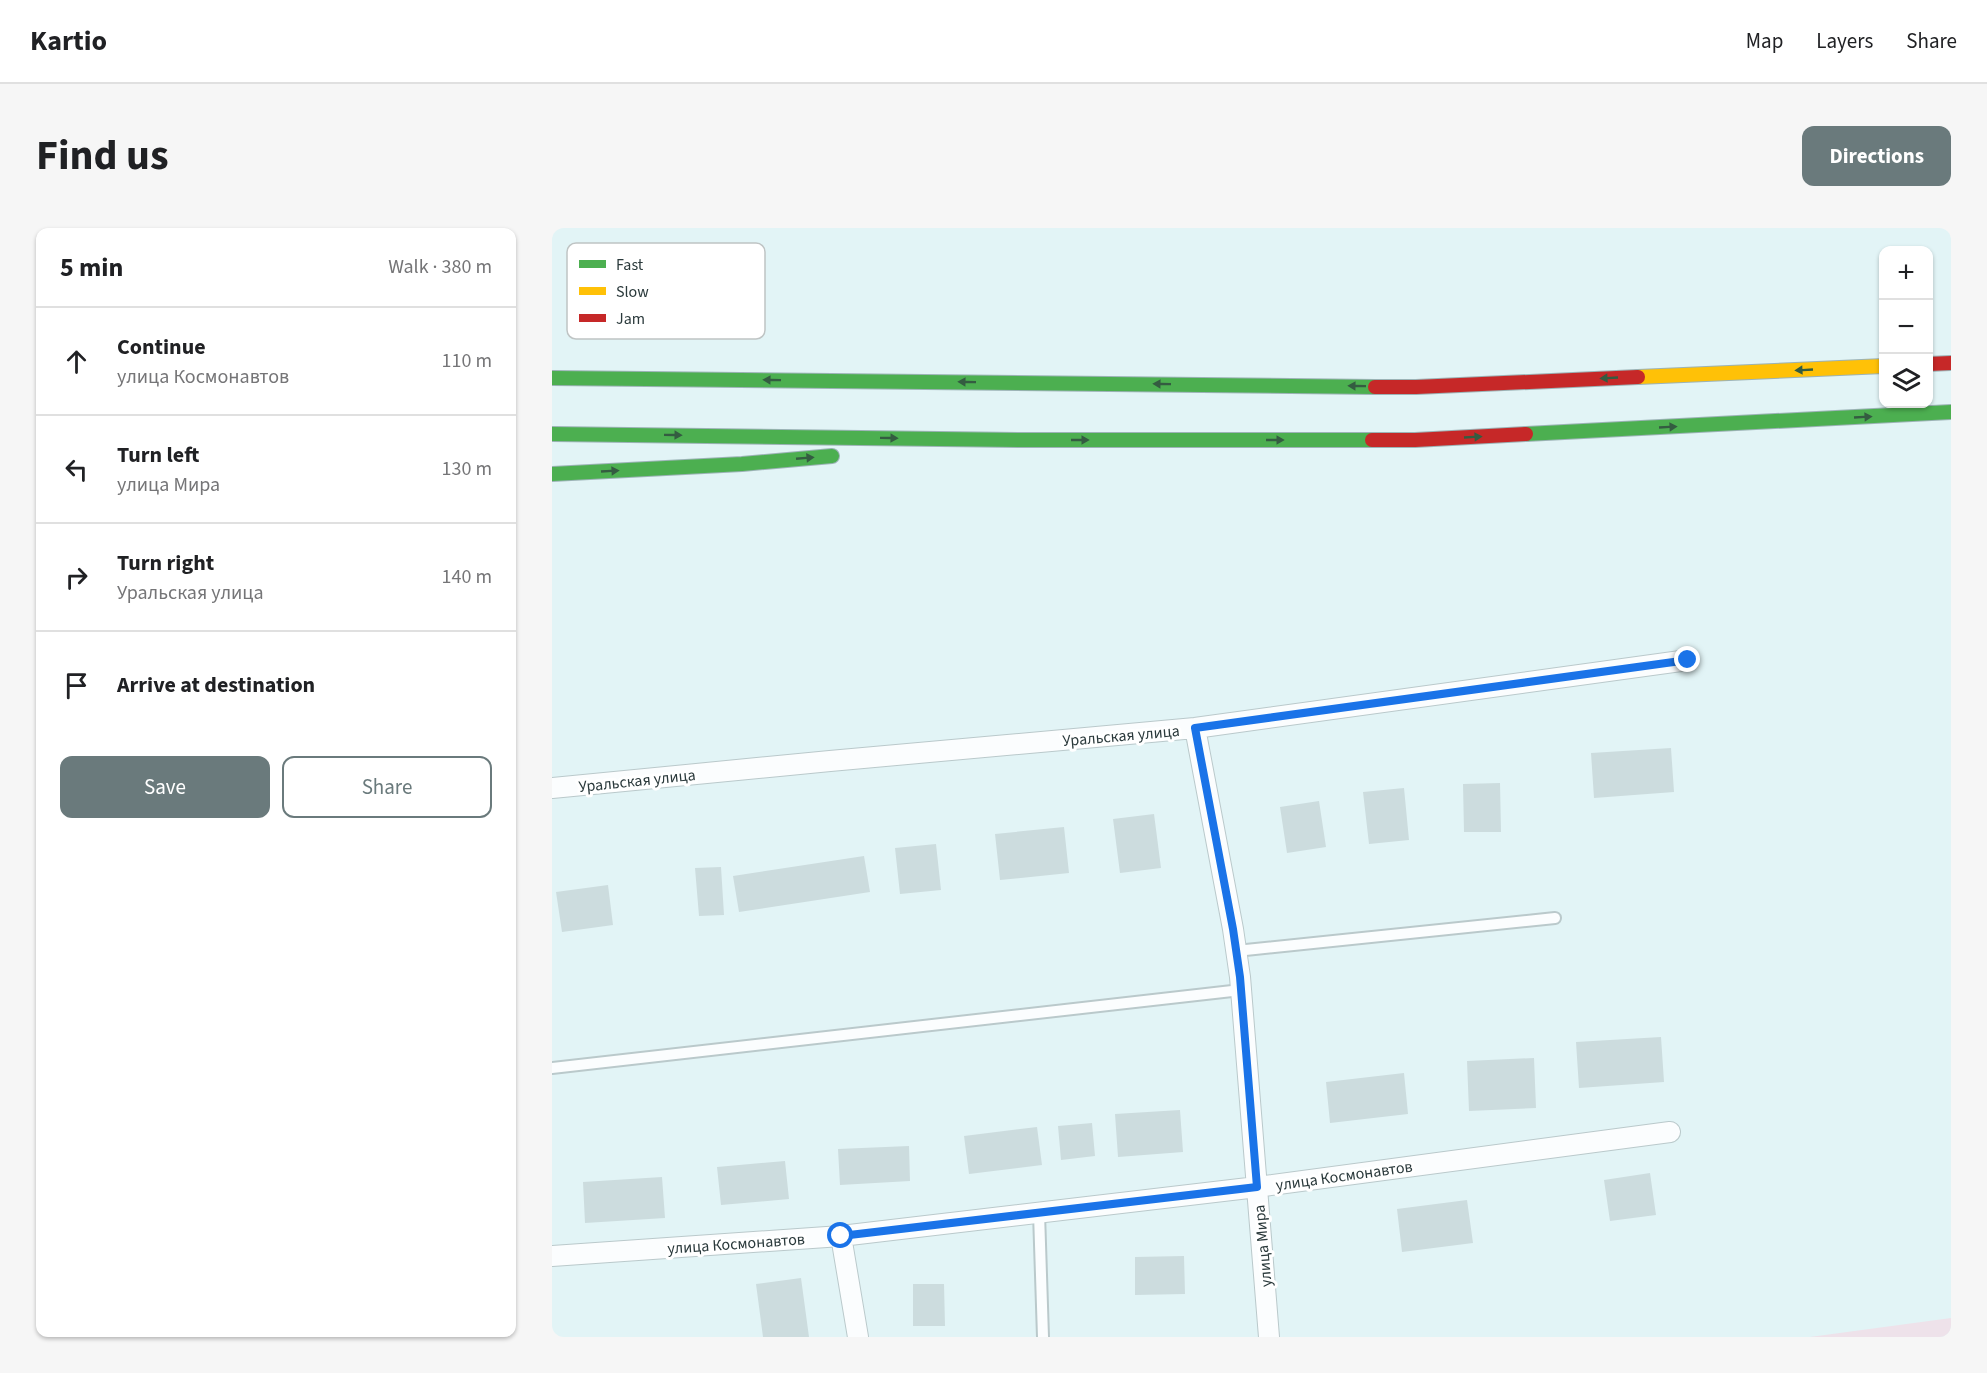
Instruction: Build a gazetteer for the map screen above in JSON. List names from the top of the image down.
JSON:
{
  "streets": {
    "street": ["Уральская улица", "улица Космонавтов", "улица Мира"]
  },
  "crossings": [
    ["Уральская улица", "улица Мира"],
    ["улица Космонавтов", "улица Мира"]
  ],
  "legend": ["Fast", "Slow", "Jam"],
  "page": {
    "header": "Kartio",
    "nav": ["Map", "Layers", "Share"],
    "title": "Find us",
    "buttons": [
      "Directions",
      ["Save", "Share"]
    ],
    "heading": ["5 min", "Walk · 380 m"],
    "map_buttons": ["+", "−"],
    "list": [
      ["Continue", "улица Космонавтов", "110 m"],
      ["Turn left", "улица Мира", "130 m"],
      ["Turn right", "Уральская улица", "140 m"],
      "Arrive at destination"
    ]
  }
}
